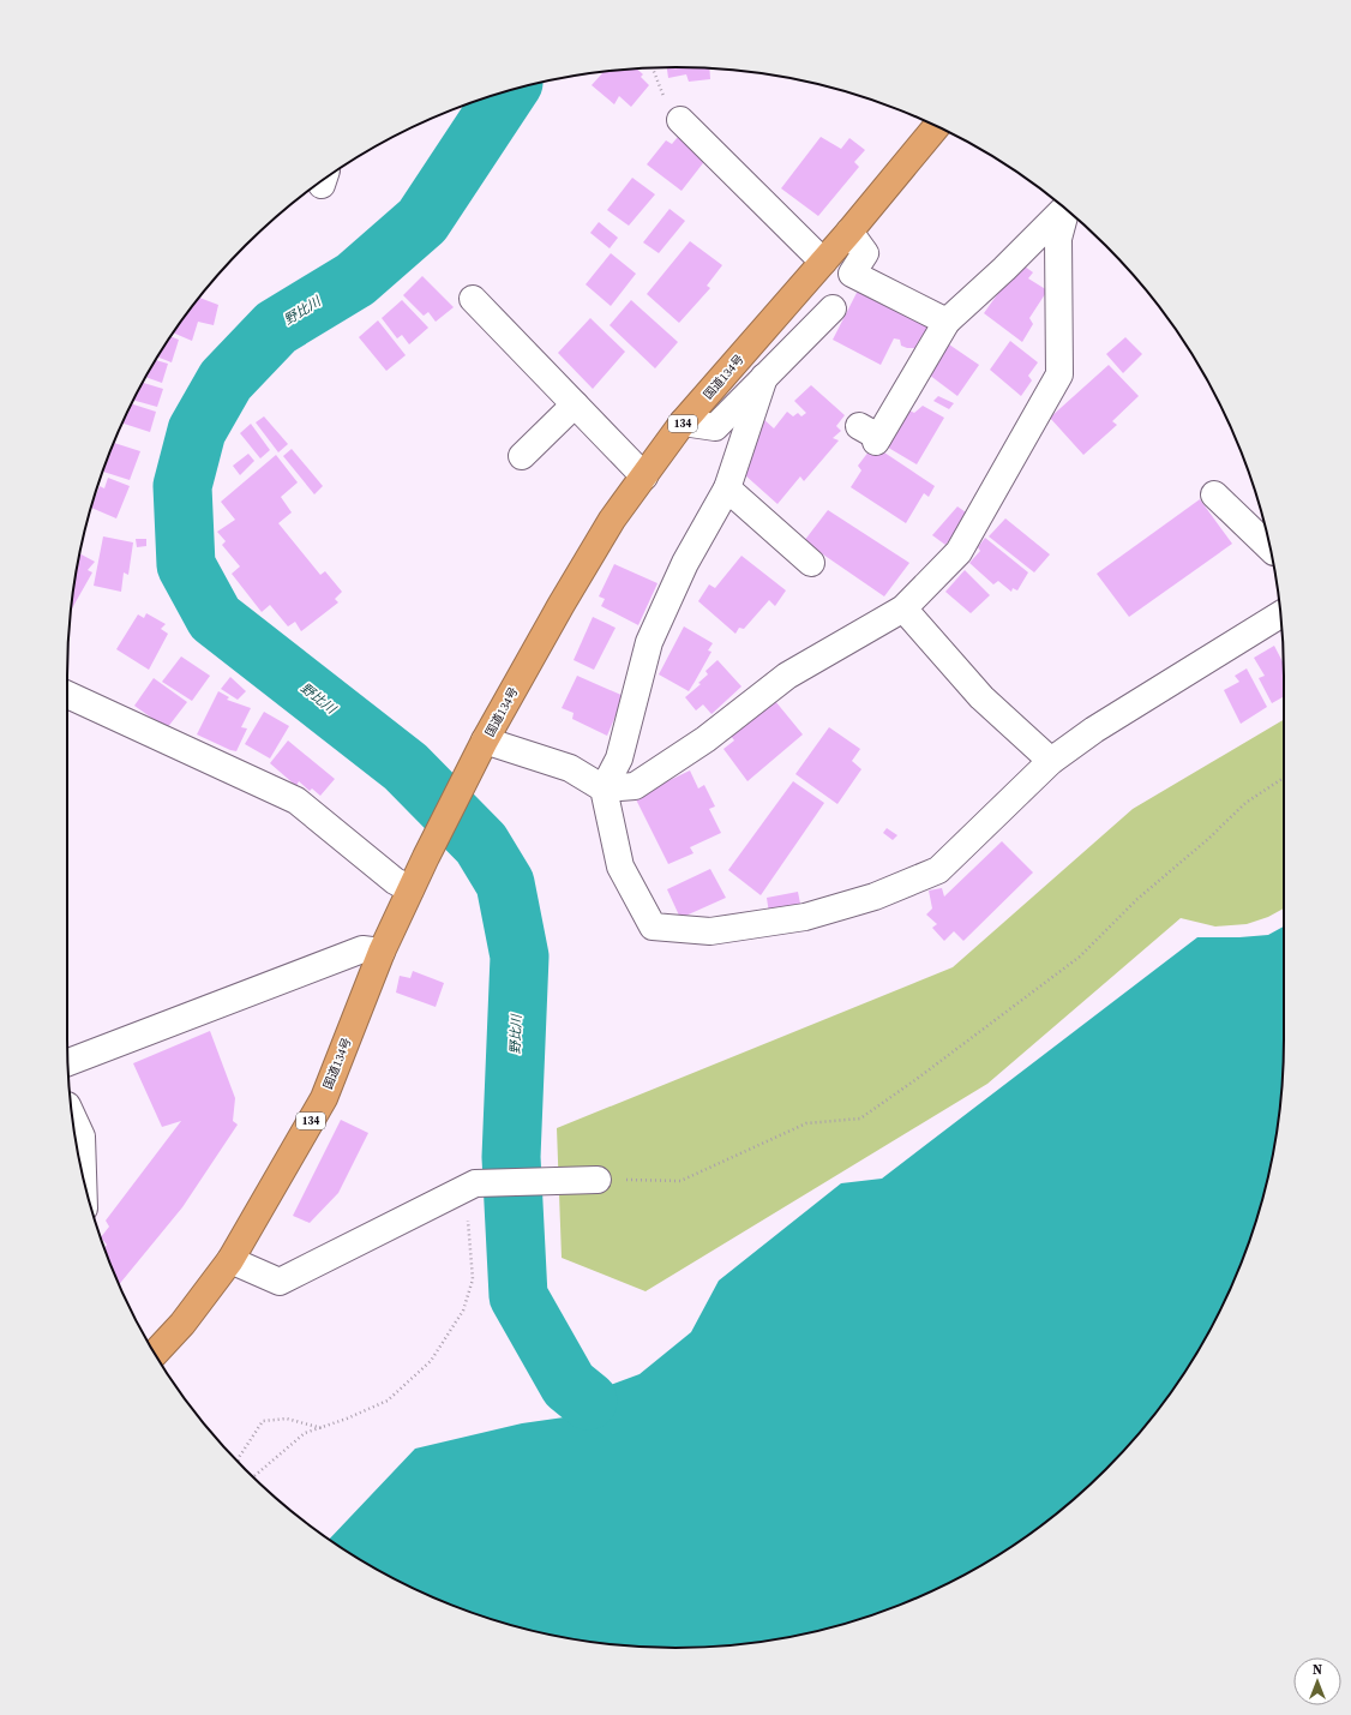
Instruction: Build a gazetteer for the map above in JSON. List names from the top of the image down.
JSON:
{
  "streets": {
    "highway": ["国道134号", "134"]
  },
  "water": ["野比川"],
  "north": "top"
}
